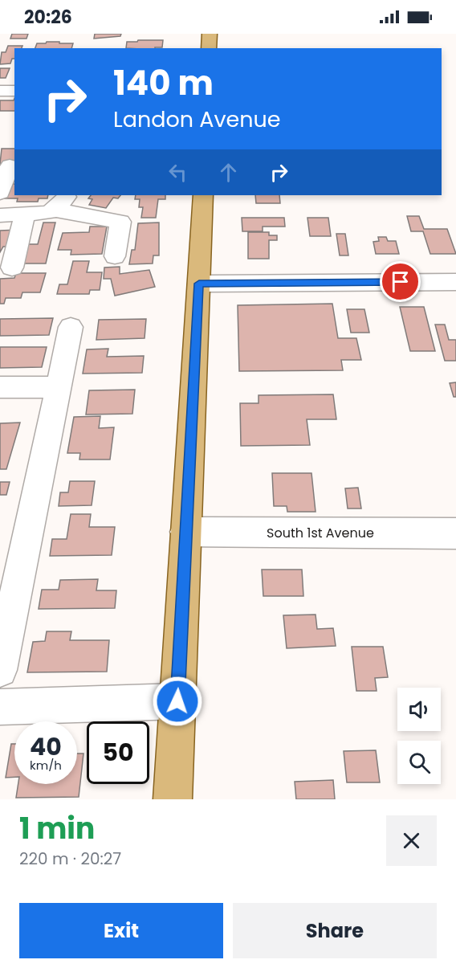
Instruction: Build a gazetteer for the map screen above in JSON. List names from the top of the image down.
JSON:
{
  "streets": {
    "street": ["South 1st Avenue"]
  },
  "page": {
    "status": "20:26",
    "turn": ["140 m", "Landon Avenue"],
    "speed": "40 km/h",
    "limit": "50",
    "heading": ["1 min", "220 m · 20:27"],
    "buttons": ["Exit", "Share"]
  }
}
